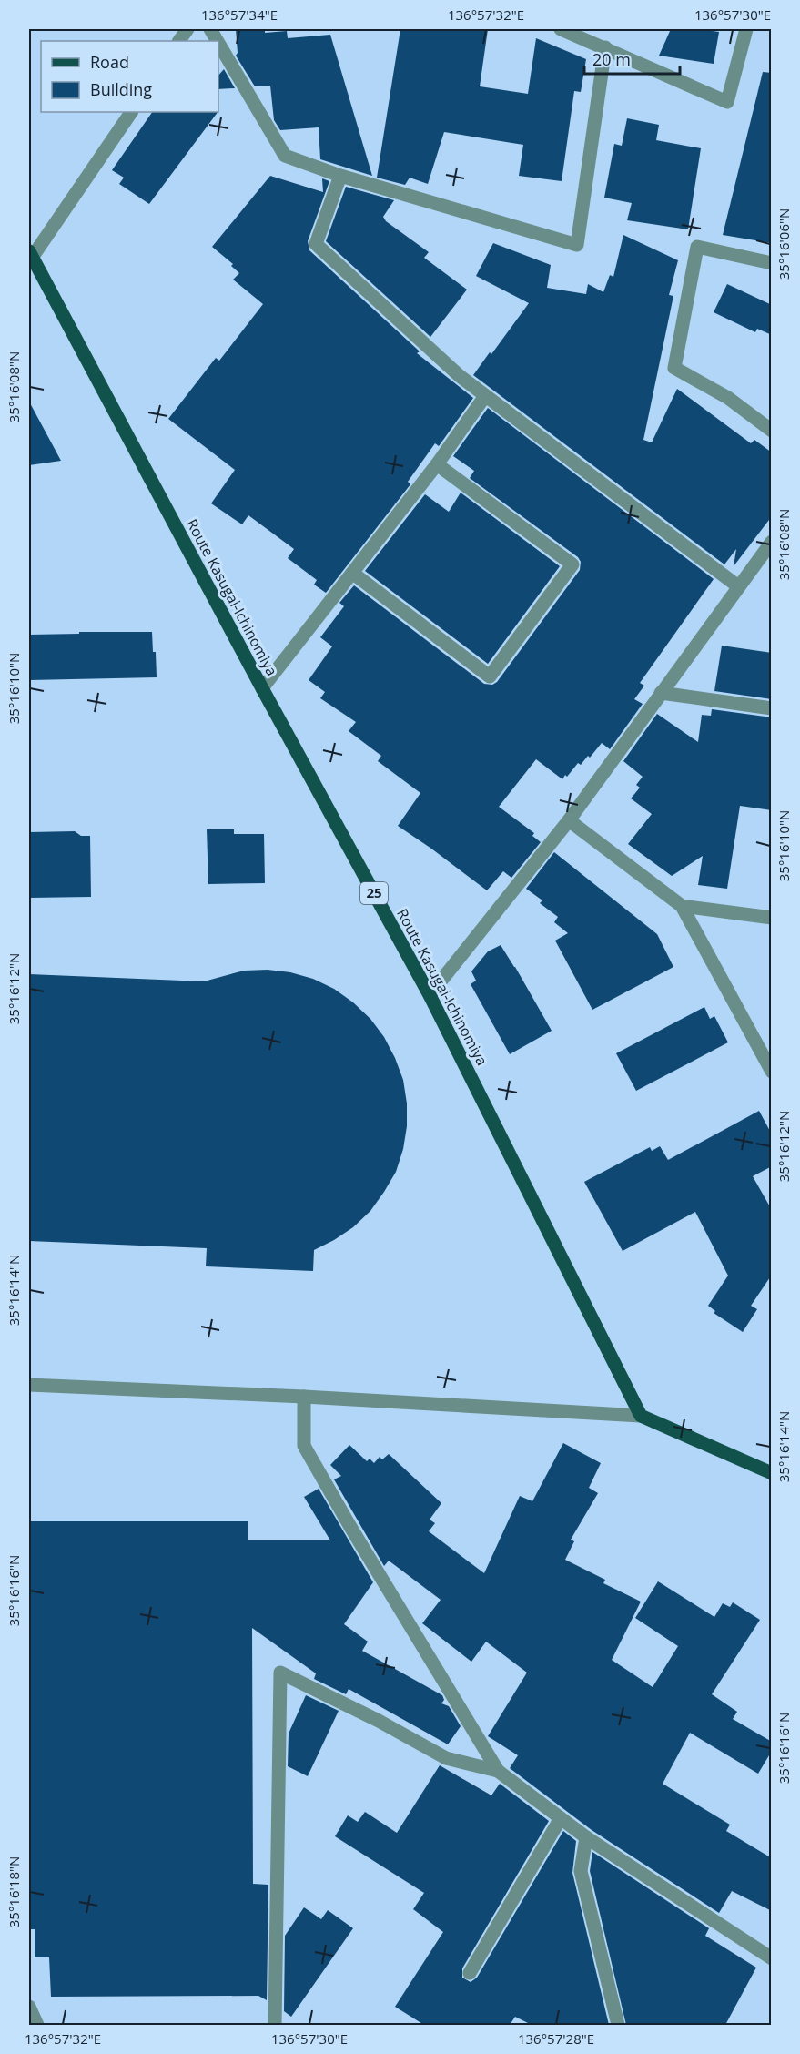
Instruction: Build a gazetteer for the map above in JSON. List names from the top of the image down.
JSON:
{
  "streets": {
    "main road": ["Route Kasugai-Ichinomiya", "25"]
  },
  "legend": ["Road", "Building"],
  "scale_bar": "20 m",
  "coordinates": [
    "136°57'34\"E",
    "136°57'32\"E",
    "136°57'30\"E",
    "35°16'06\"N",
    "35°16'08\"N",
    "35°16'10\"N",
    "35°16'12\"N",
    "35°16'14\"N",
    "35°16'16\"N",
    "35°16'18\"N",
    "136°57'28\"E"
  ]
}
